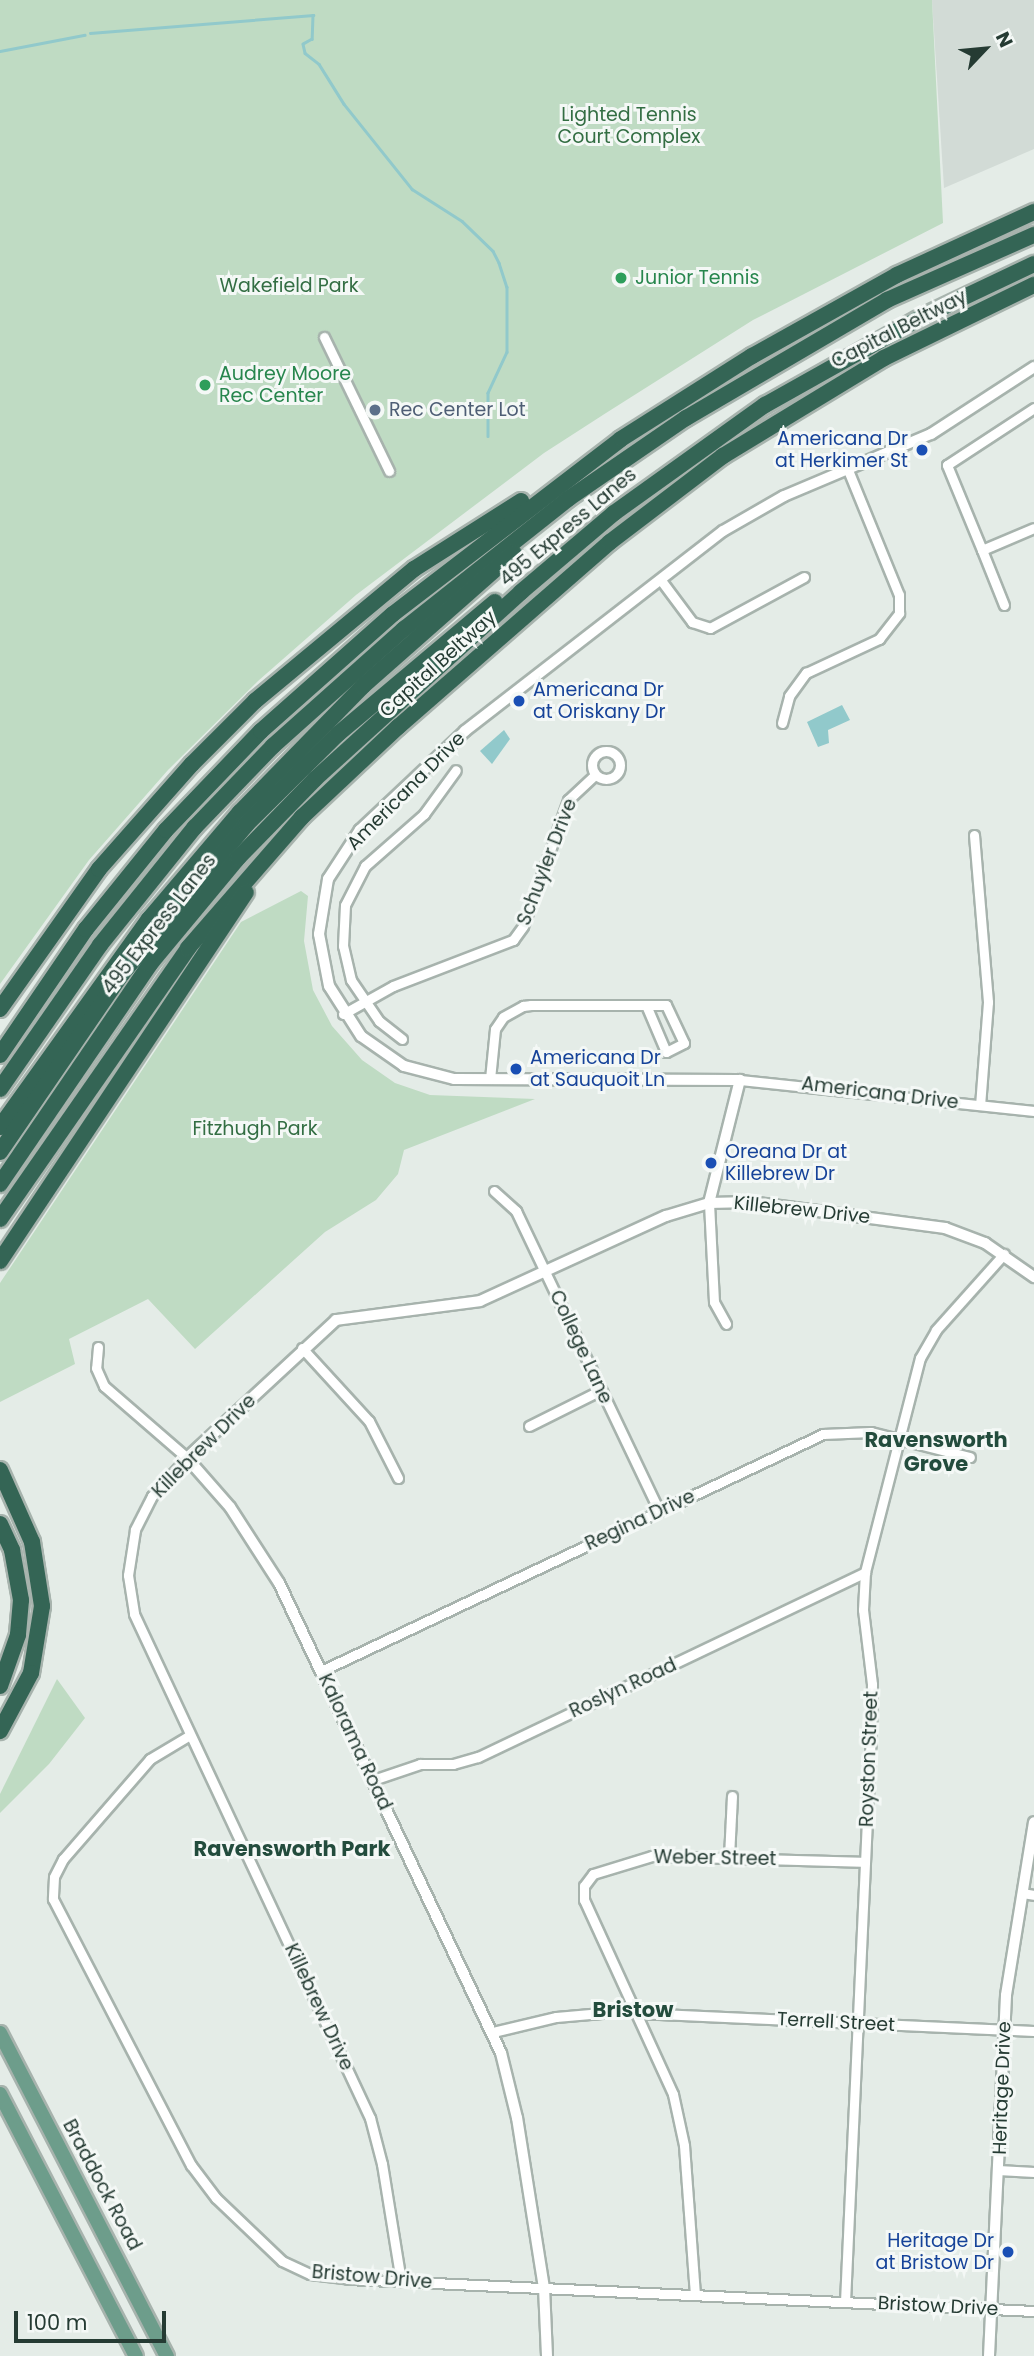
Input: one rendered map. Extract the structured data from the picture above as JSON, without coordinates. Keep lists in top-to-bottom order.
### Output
{
  "streets": {
    "highway": ["Capital Beltway", "495 Express Lanes"],
    "main road": ["Braddock Road"],
    "street": [
      "Americana Drive",
      "Schuyler Drive",
      "Killebrew Drive",
      "College Lane",
      "Regina Drive",
      "Roslyn Road",
      "Kalorama Road",
      "Royston Street",
      "Weber Street",
      "Terrell Street",
      "Heritage Drive",
      "Bristow Drive"
    ]
  },
  "crossings": [
    ["Americana Drive", "Schuyler Drive"],
    ["Killebrew Drive", "College Lane"],
    ["Killebrew Drive", "Kalorama Road"],
    ["Killebrew Drive", "Royston Street"],
    ["Killebrew Drive", "Bristow Drive"],
    ["College Lane", "Regina Drive"],
    ["Regina Drive", "Kalorama Road"],
    ["Regina Drive", "Royston Street"],
    ["Roslyn Road", "Kalorama Road"],
    ["Roslyn Road", "Royston Street"],
    ["Kalorama Road", "Terrell Street"],
    ["Kalorama Road", "Bristow Drive"],
    ["Royston Street", "Weber Street"],
    ["Royston Street", "Terrell Street"],
    ["Royston Street", "Bristow Drive"],
    ["Weber Street", "Terrell Street"],
    ["Weber Street", "Bristow Drive"],
    ["Terrell Street", "Heritage Drive"],
    ["Heritage Drive", "Bristow Drive"]
  ],
  "districts": ["Ravensworth Grove", "Ravensworth Park", "Bristow"],
  "parks": ["Lighted Tennis Court Complex", "Wakefield Park", "Fitzhugh Park"],
  "places": [
    "Junior Tennis",
    "Audrey Moore Rec Center",
    "Rec Center Lot",
    "Americana Dr at Herkimer St",
    "Americana Dr at Oriskany Dr",
    "Americana Dr at Sauquoit Ln",
    "Oreana Dr at Killebrew Dr",
    "Heritage Dr at Bristow Dr"
  ],
  "scale_bar": "100 m",
  "north": "top right"
}
